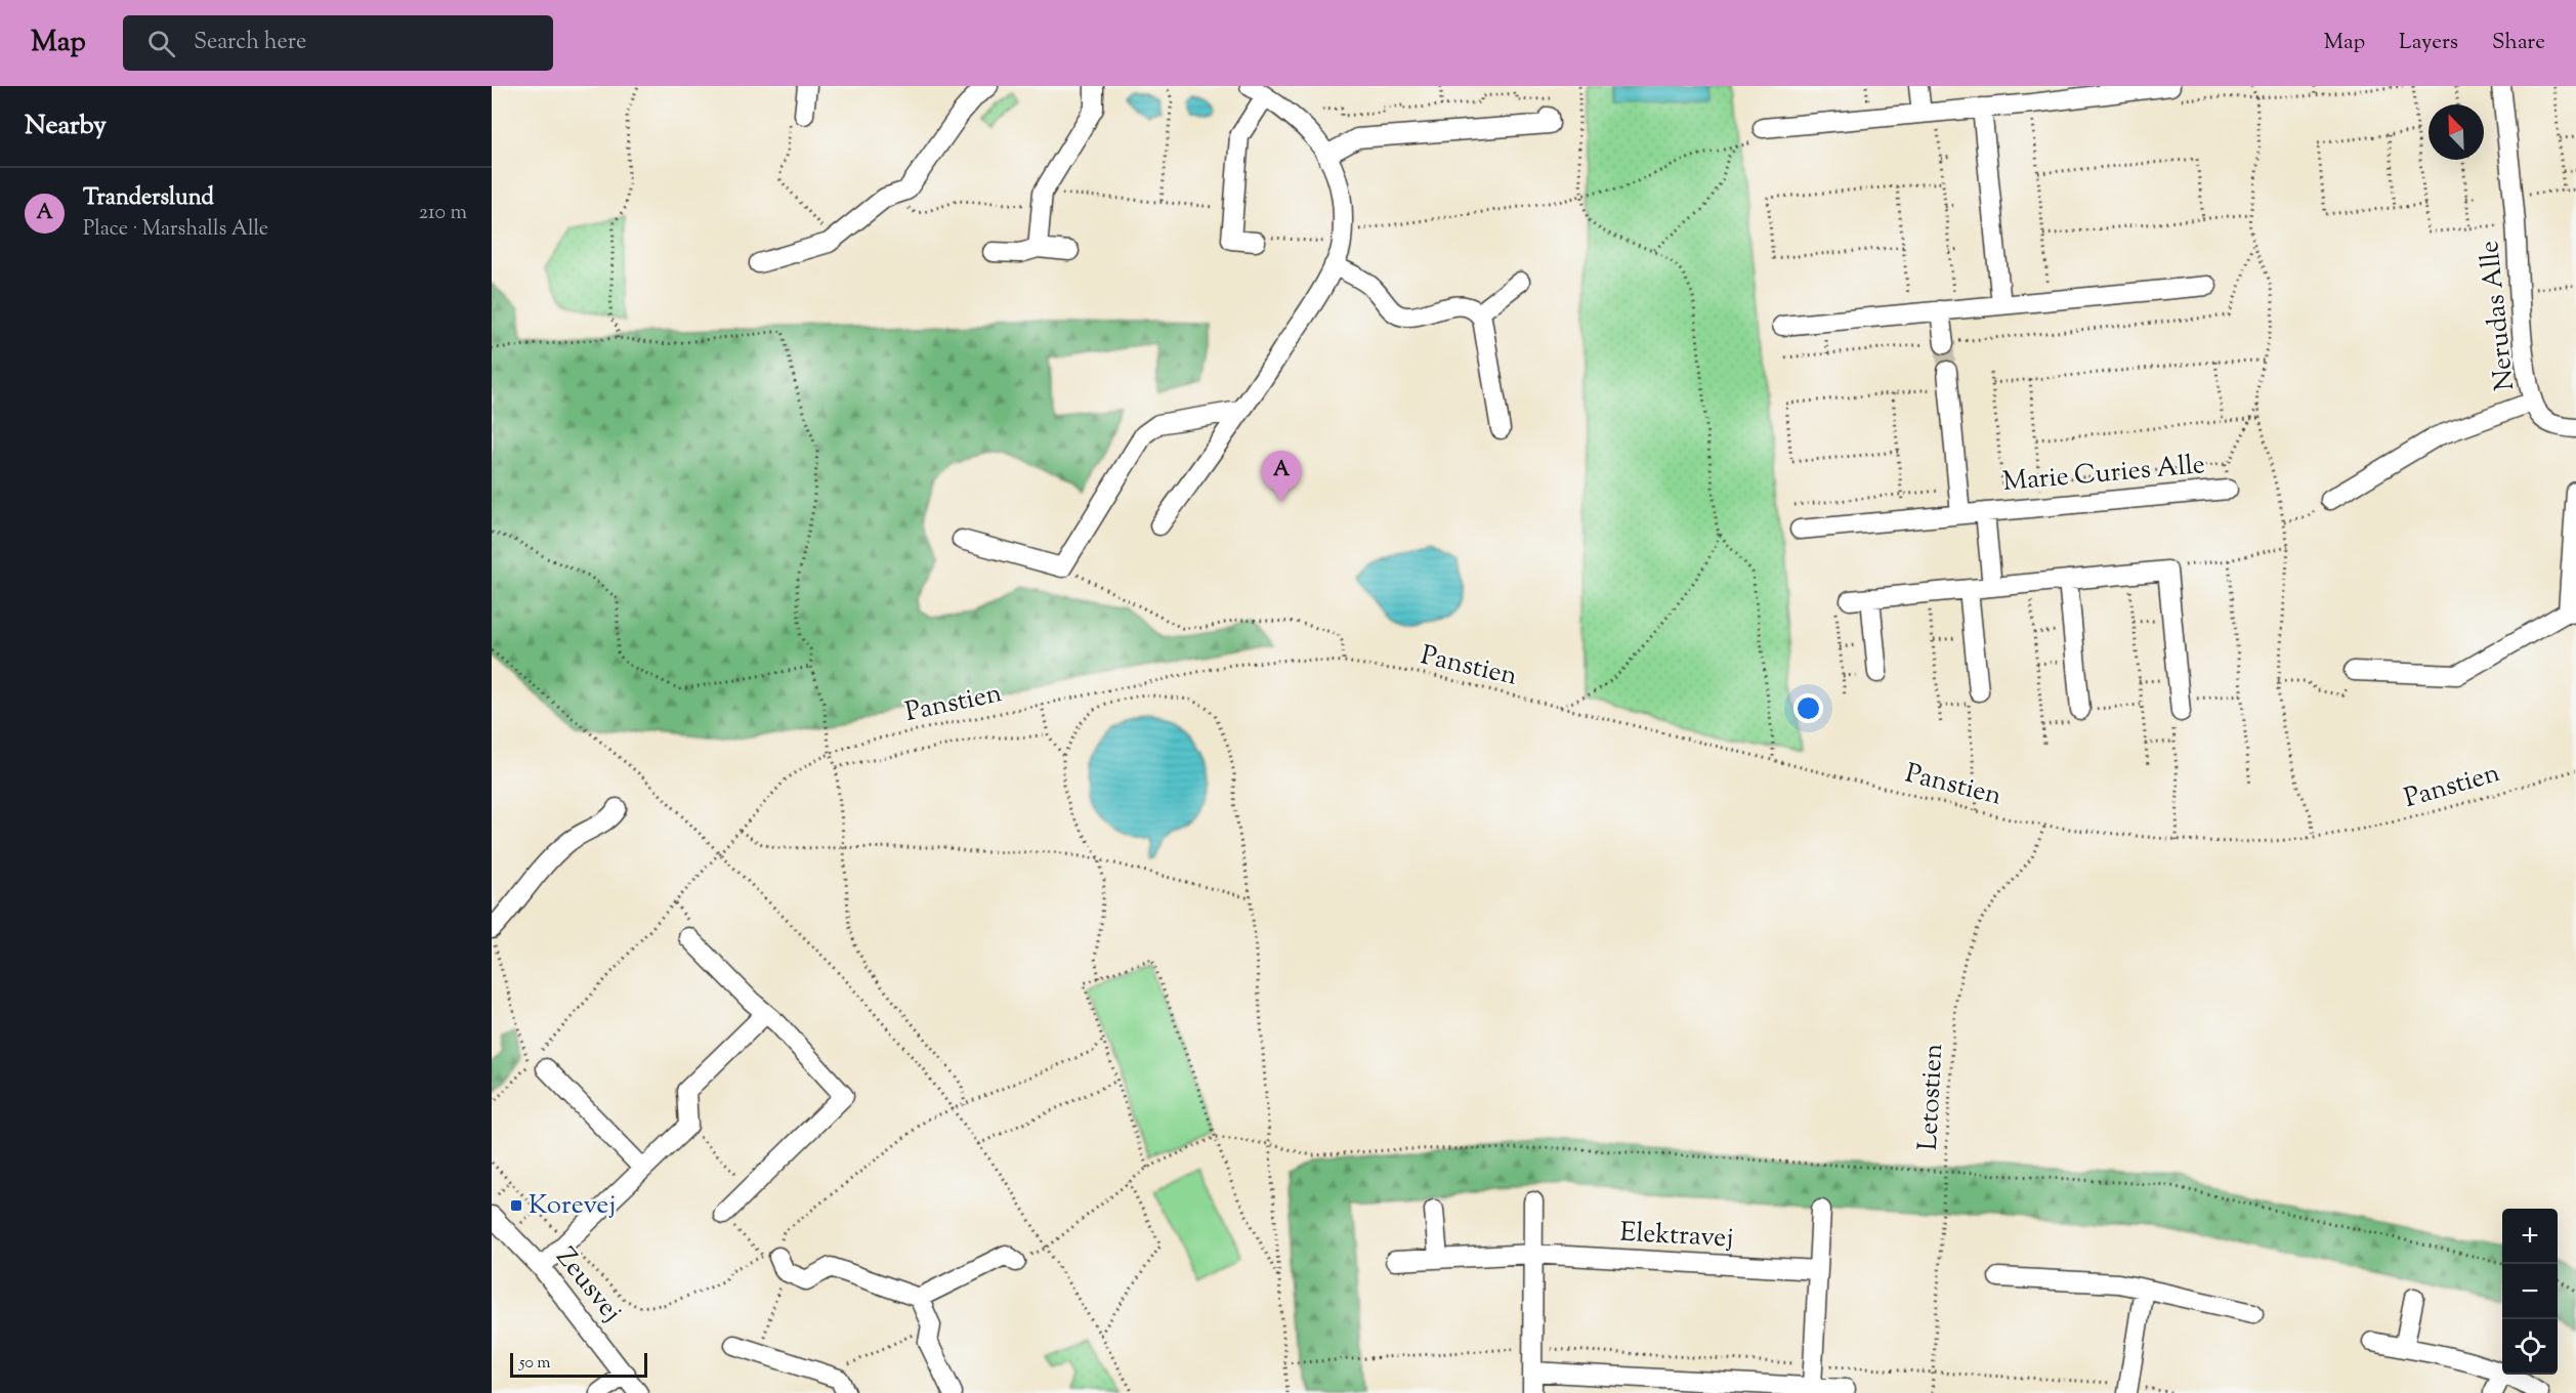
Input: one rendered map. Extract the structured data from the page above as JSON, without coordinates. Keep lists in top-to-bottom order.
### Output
{
  "streets": {
    "street": [
      "Nerudas Alle",
      "Marie Curies Alle",
      "Elektravej",
      "Zeusvej"
    ],
    "path": ["Panstien", "Letostien"]
  },
  "crossings": [
    ["Panstien", "Letostien"]
  ],
  "places": {
    "transit": ["Korevej"]
  },
  "scale_bar": "50 m",
  "north": "top left",
  "page": {
    "header": "Map",
    "search": "Search here",
    "nav": ["Map", "Layers", "Share"],
    "heading": "Nearby",
    "list": [
      {
        "mark": "A",
        "name": "Tranderslund",
        "note": "Place · Marshalls Alle",
        "value": "210 m"
      }
    ],
    "pins": "A",
    "map_buttons": ["+", "−"],
    "scale": "50 m"
  }
}
